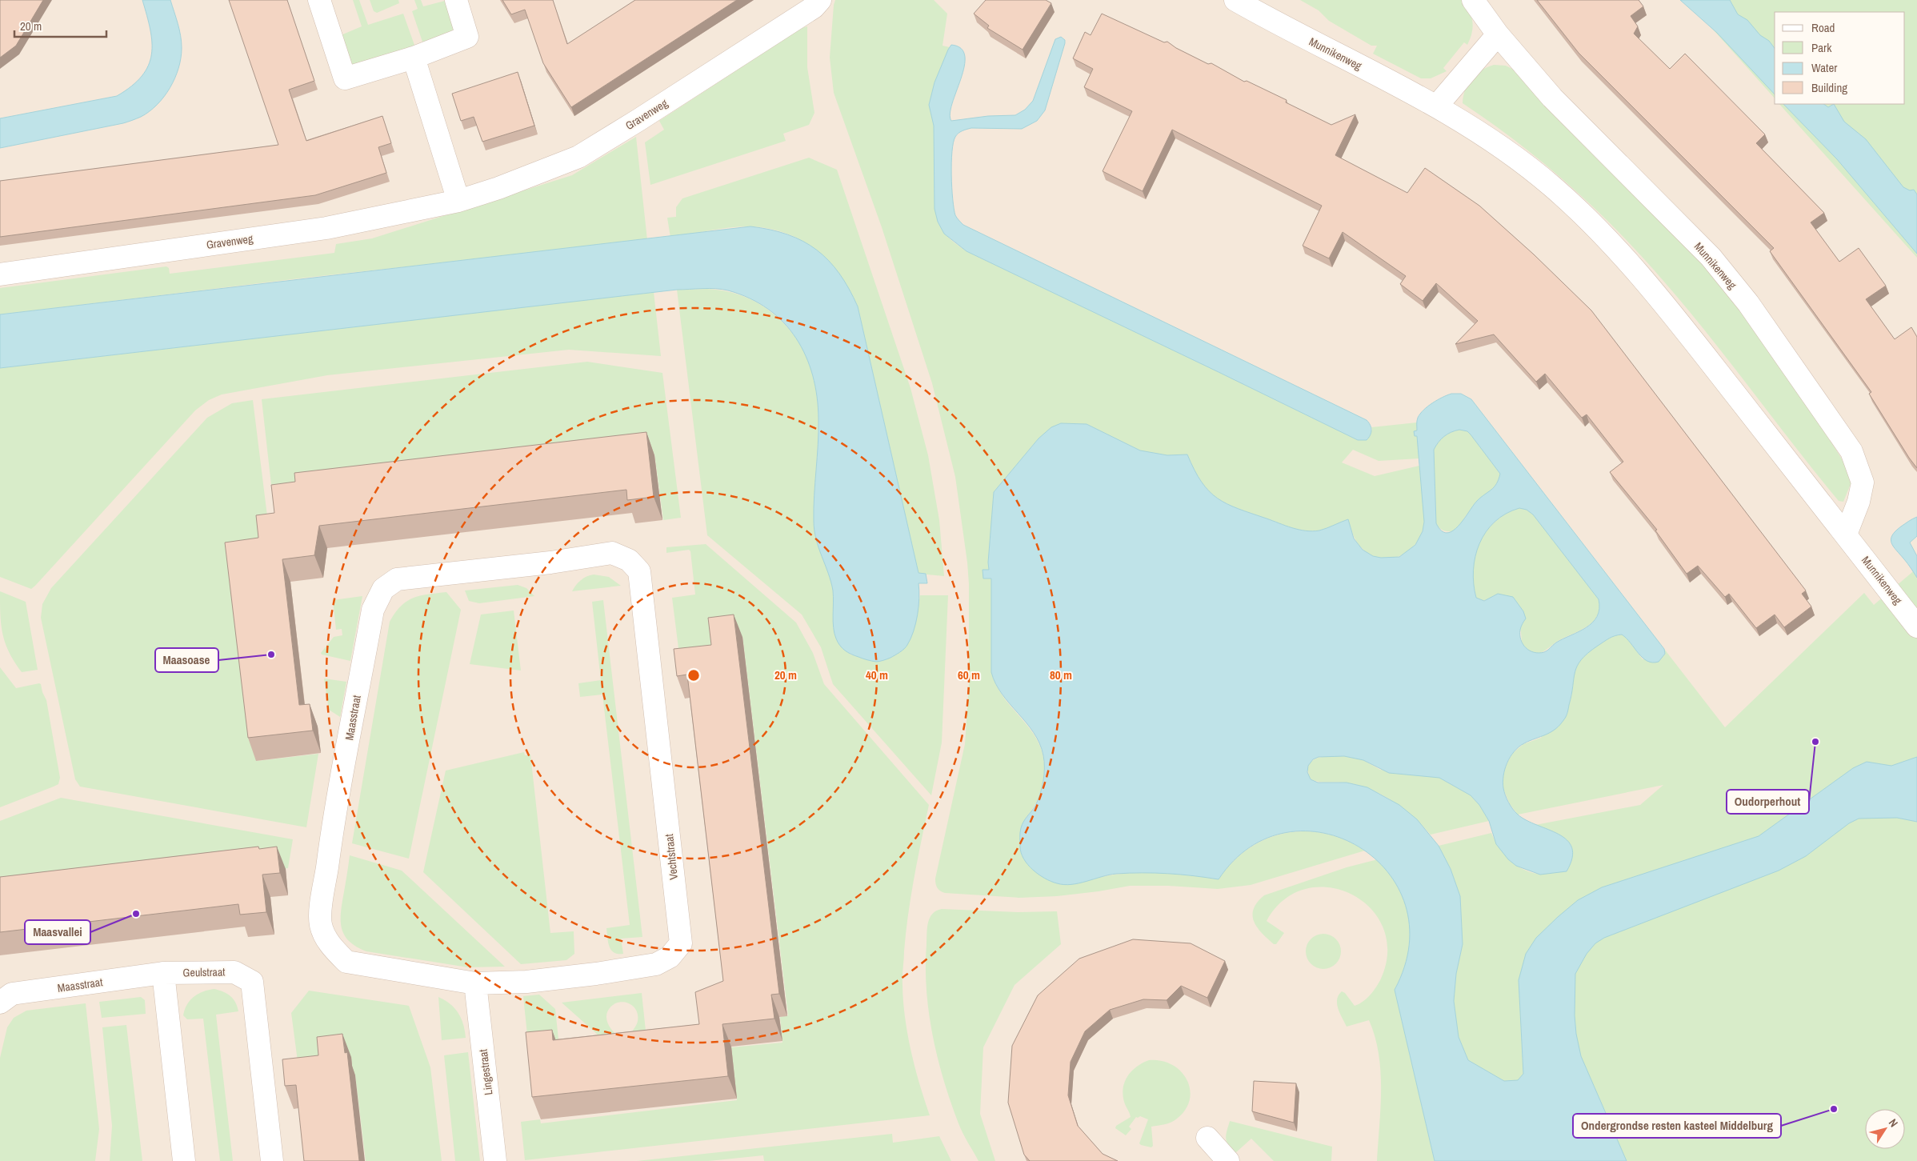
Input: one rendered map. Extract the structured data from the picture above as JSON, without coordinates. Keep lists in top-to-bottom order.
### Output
{
  "streets": {
    "street": [
      "Munnikenweg",
      "Gravenweg",
      "Maasstraat",
      "Vechtstraat",
      "Geulstraat",
      "Lingestraat"
    ]
  },
  "crossings": [
    ["Maasstraat", "Vechtstraat"],
    ["Maasstraat", "Geulstraat"],
    ["Maasstraat", "Lingestraat"],
    ["Vechtstraat", "Lingestraat"]
  ],
  "places": [
    "Maasoase",
    "Oudorperhout",
    "Maasvallei",
    "Ondergrondse resten kasteel Middelburg"
  ],
  "legend": [
    "Road",
    "Park",
    "Water",
    "Building"
  ],
  "scale_bar": "20 m",
  "north": "top right",
  "rings": [
    "20 m",
    "40 m",
    "60 m",
    "80 m"
  ]
}
